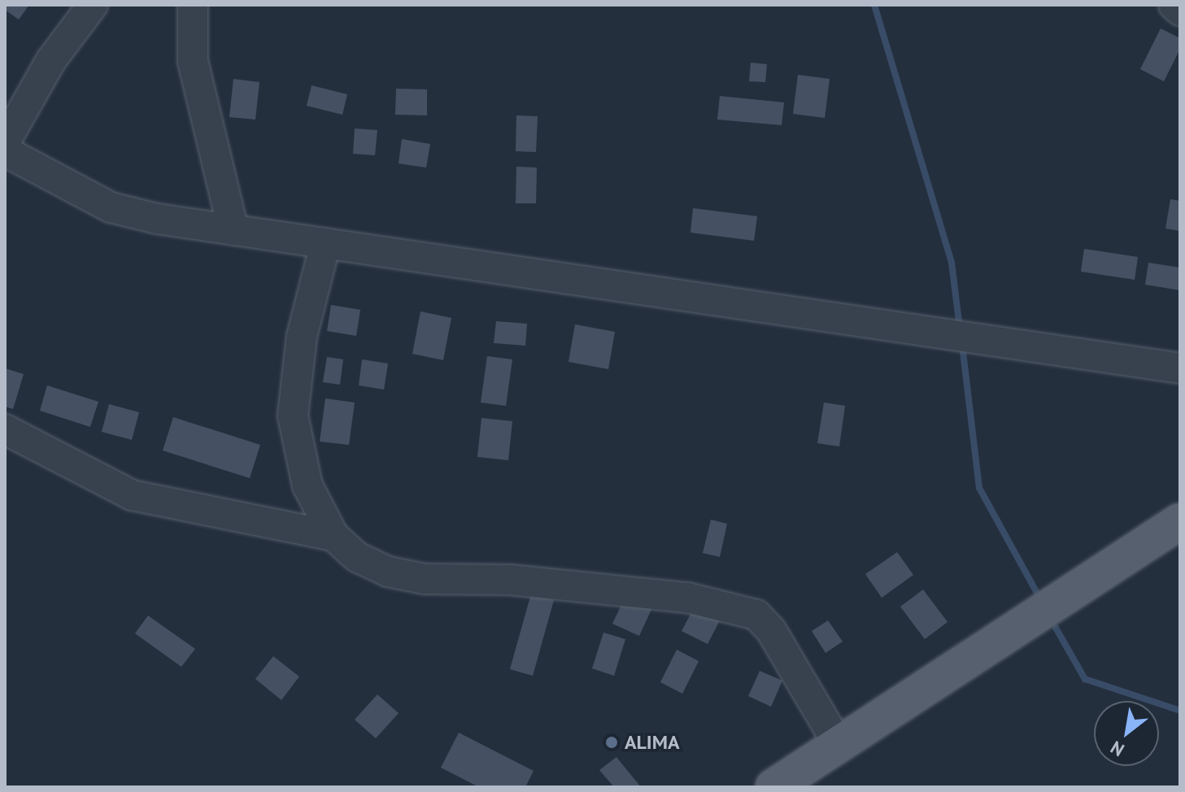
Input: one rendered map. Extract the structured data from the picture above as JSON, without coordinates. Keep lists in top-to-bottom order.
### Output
{
  "places": ["ALIMA"],
  "north": "bottom left"
}
